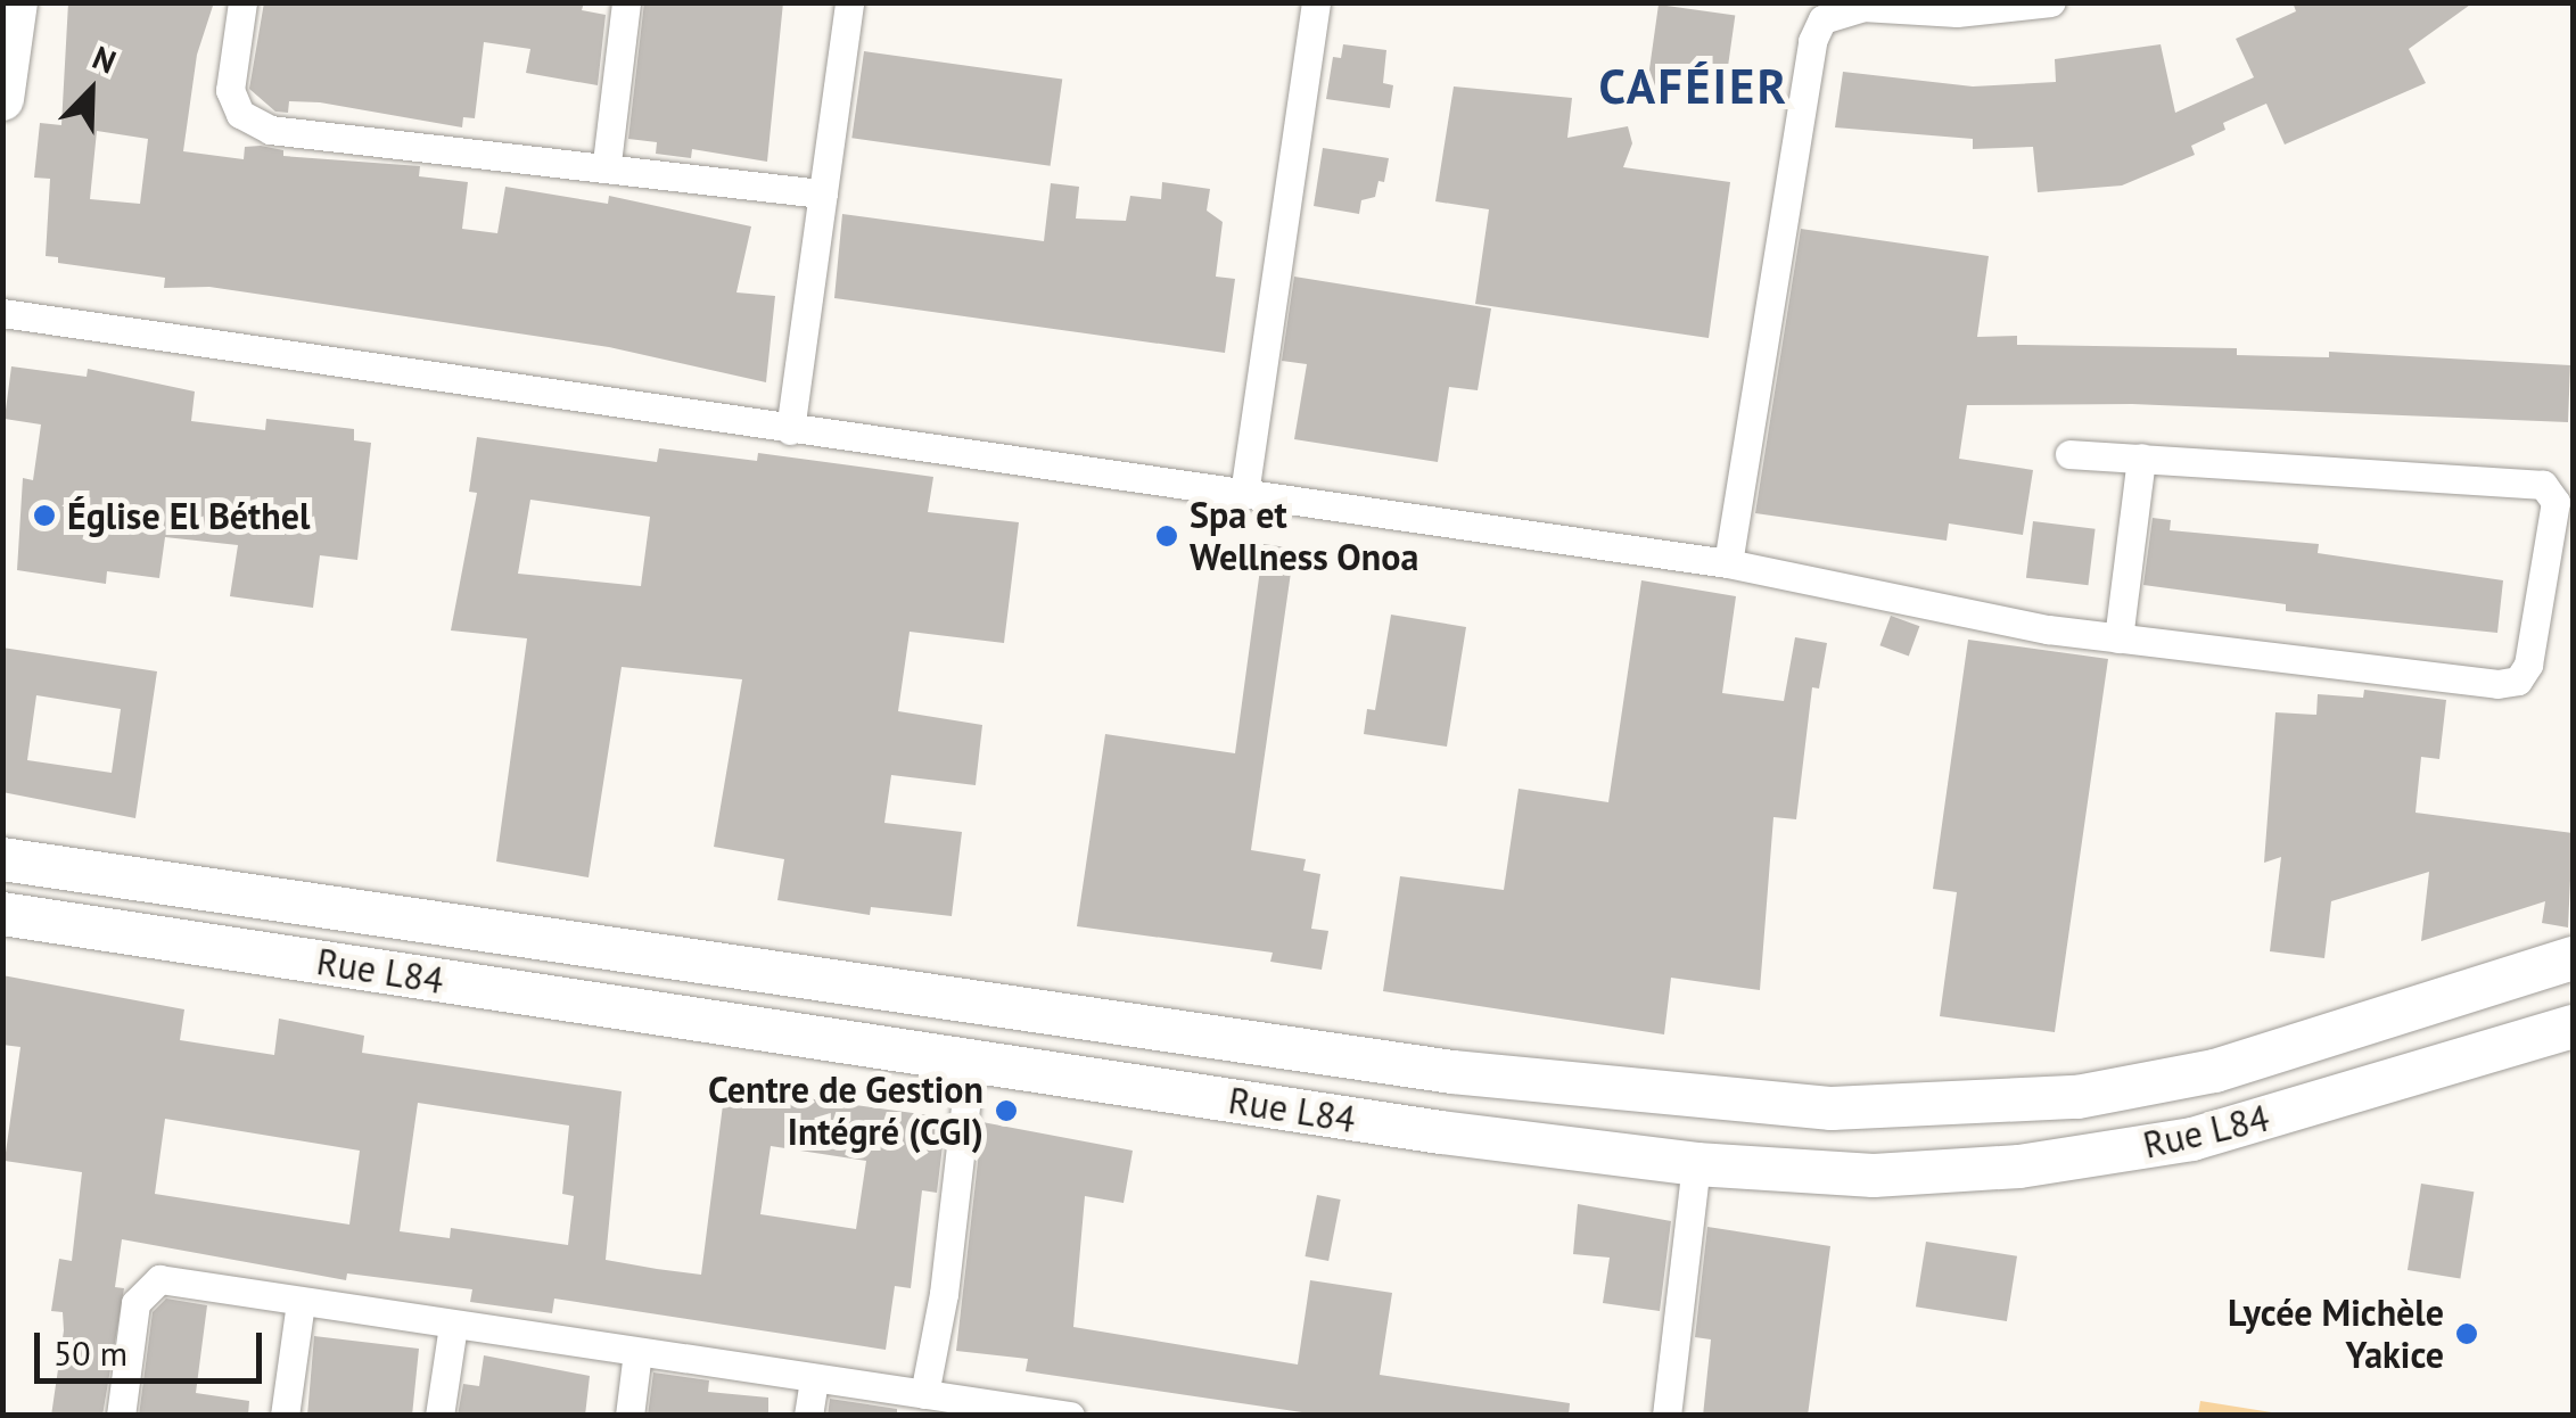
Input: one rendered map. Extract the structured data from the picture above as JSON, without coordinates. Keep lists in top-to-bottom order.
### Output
{
  "streets": {
    "main road": ["Rue L84"]
  },
  "districts": ["CAFÉIER"],
  "places": [
    "Église El Béthel",
    "Spa et Wellness Onoa",
    "Centre de Gestion Intégré (CGI)",
    "Lycée Michèle Yakice"
  ],
  "scale_bar": "50 m",
  "north": "top right"
}
